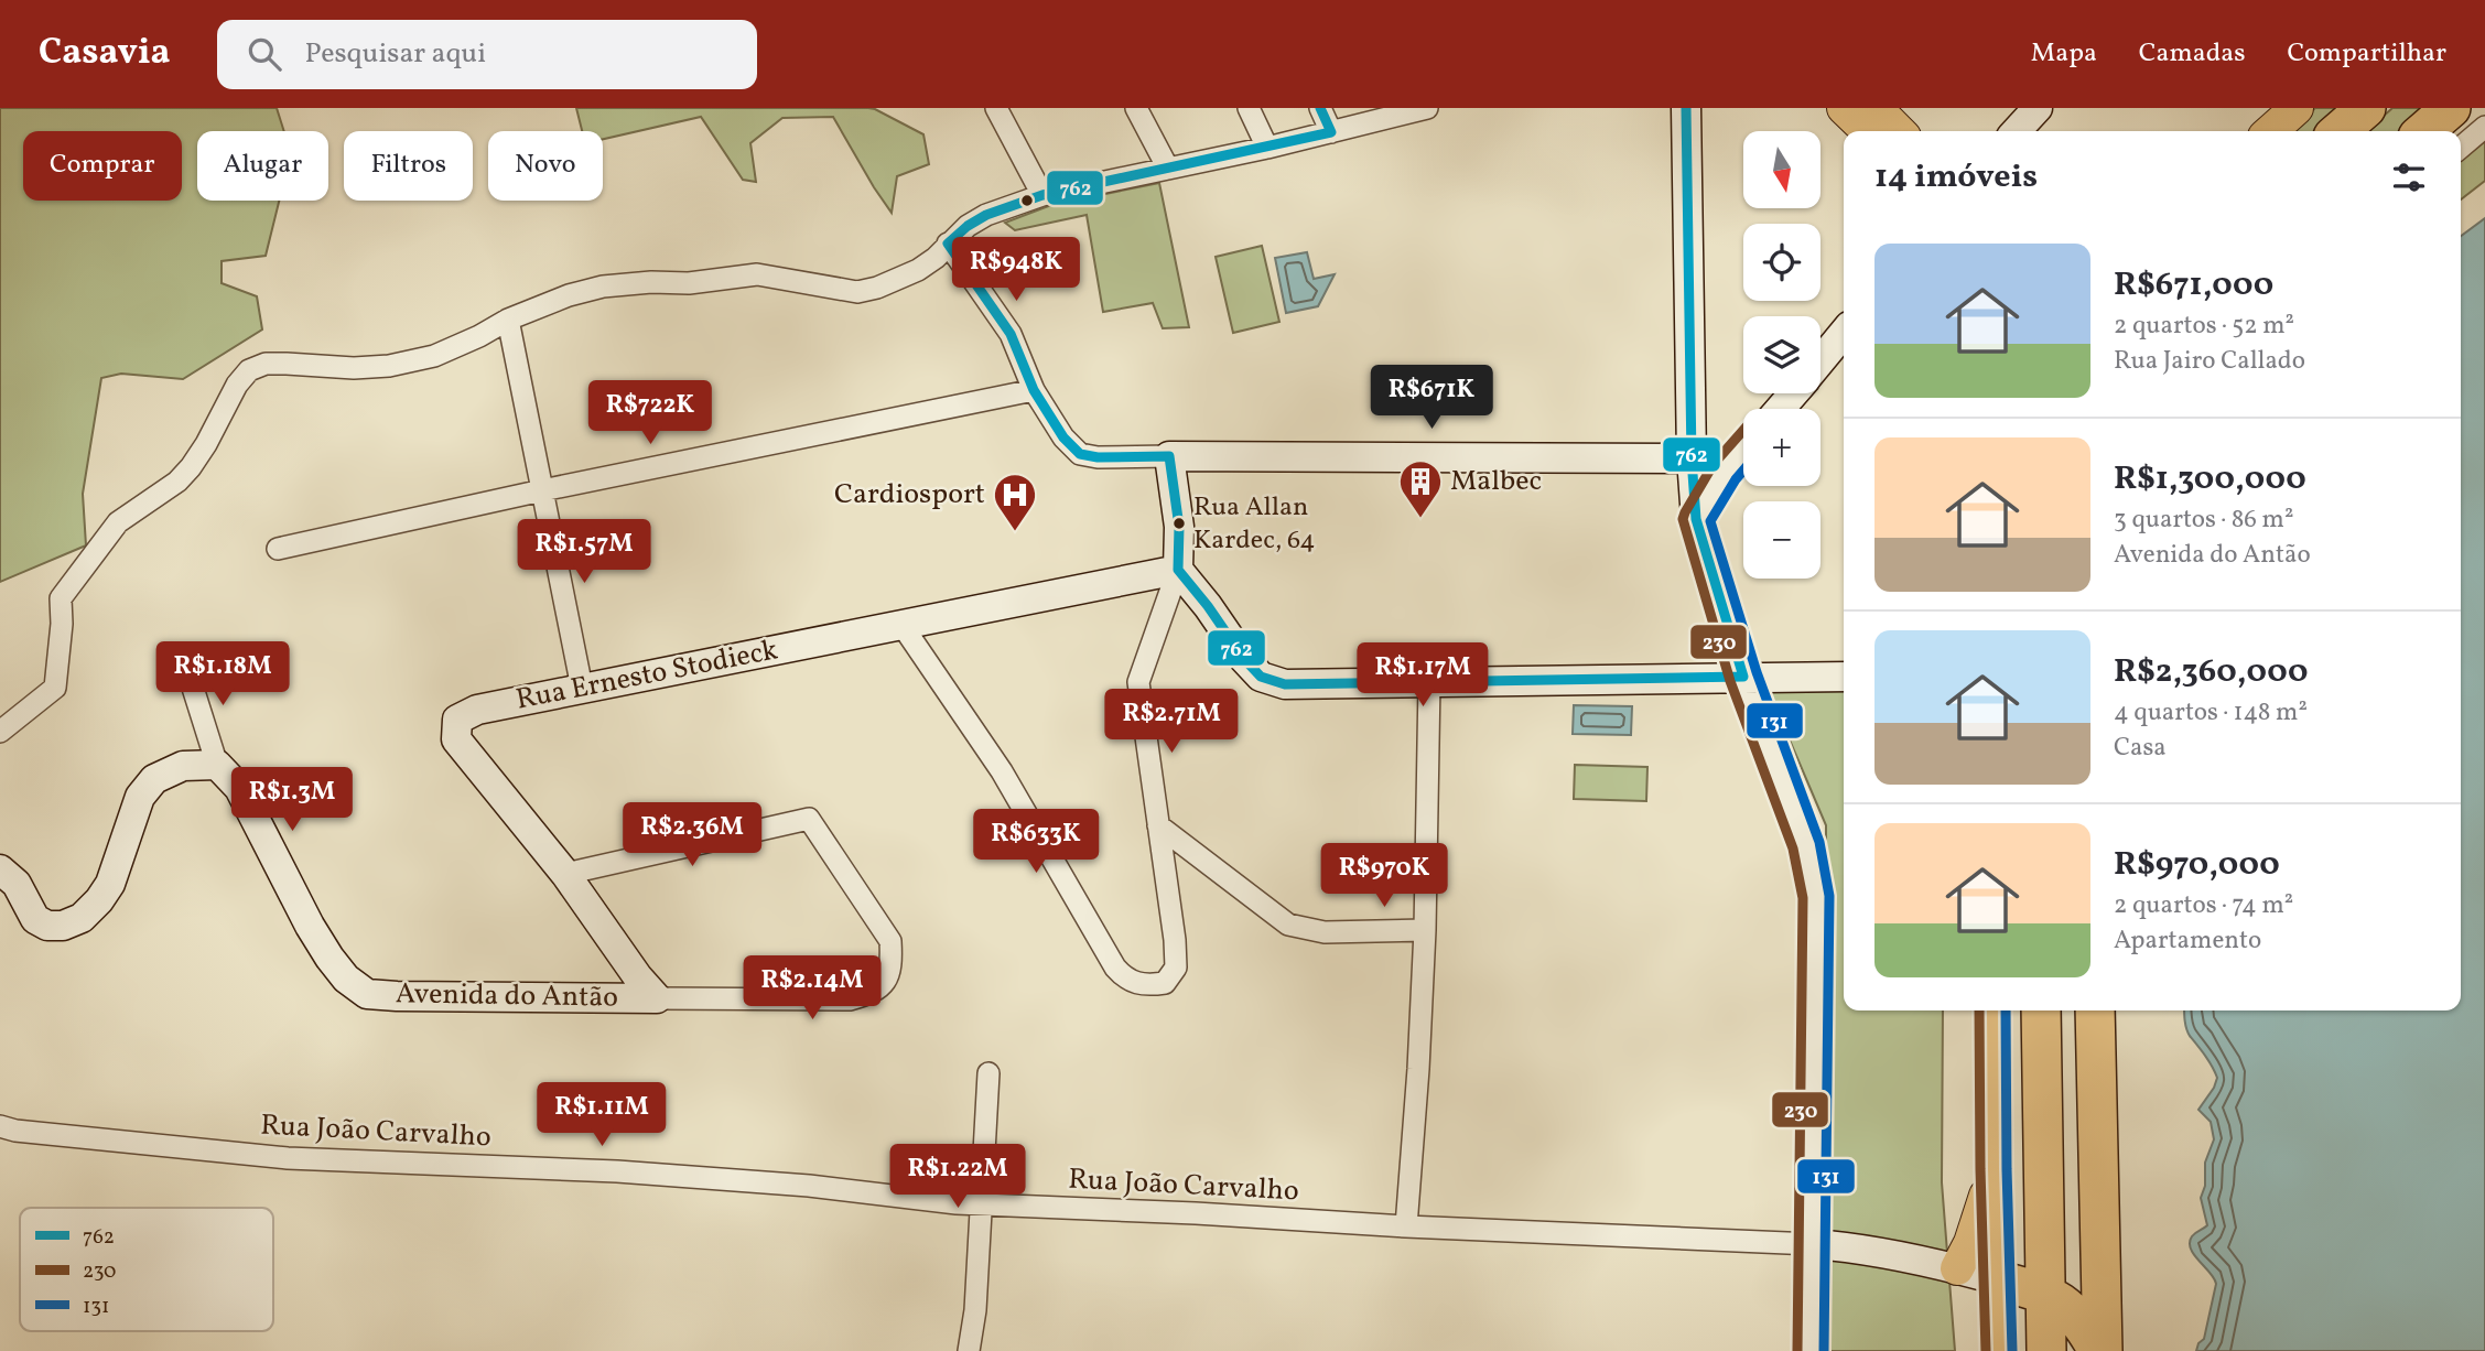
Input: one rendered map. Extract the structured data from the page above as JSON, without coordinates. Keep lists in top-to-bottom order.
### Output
{
  "streets": {
    "street": ["Rua Ernesto Stodieck", "Avenida do Antão", "Rua João Carvalho"]
  },
  "crossings": [
    ["Rua Ernesto Stodieck", "Avenida do Antão"]
  ],
  "places": {
    "building": ["Malbec"],
    "other": ["Rua Allan Kardec, 64"],
    "hospital": ["Cardiosport"]
  },
  "lines": ["transit line 762", "transit line 230", "transit line 131"],
  "legend": ["762", "230", "131"],
  "north": "bottom",
  "page": {
    "header": "Casavia",
    "search": "Pesquisar aqui",
    "nav": ["Mapa", "Camadas", "Compartilhar"],
    "map_buttons": ["+", "−"],
    "chip": [
      "Comprar",
      "Alugar",
      "Filtros",
      "Novo"
    ],
    "heading": "14 imóveis",
    "list": [
      {
        "name": "R$671,000",
        "note": "2 quartos · 52 m² · Rua Jairo Callado"
      },
      {
        "name": "R$1,300,000",
        "note": "3 quartos · 86 m² · Avenida do Antão"
      },
      {
        "name": "R$2,360,000",
        "note": "4 quartos · 148 m² · Casa"
      },
      {
        "name": "R$970,000",
        "note": "2 quartos · 74 m² · Apartamento"
      }
    ],
    "price": [
      "R$948K",
      "R$671K",
      "R$722K",
      "R$1.57M",
      "R$1.18M",
      "R$1.17M",
      "R$2.71M",
      "R$1.3M",
      "R$2.36M",
      "R$633K",
      "R$970K",
      "R$2.14M",
      "R$1.11M",
      "R$1.22M"
    ]
  }
}
